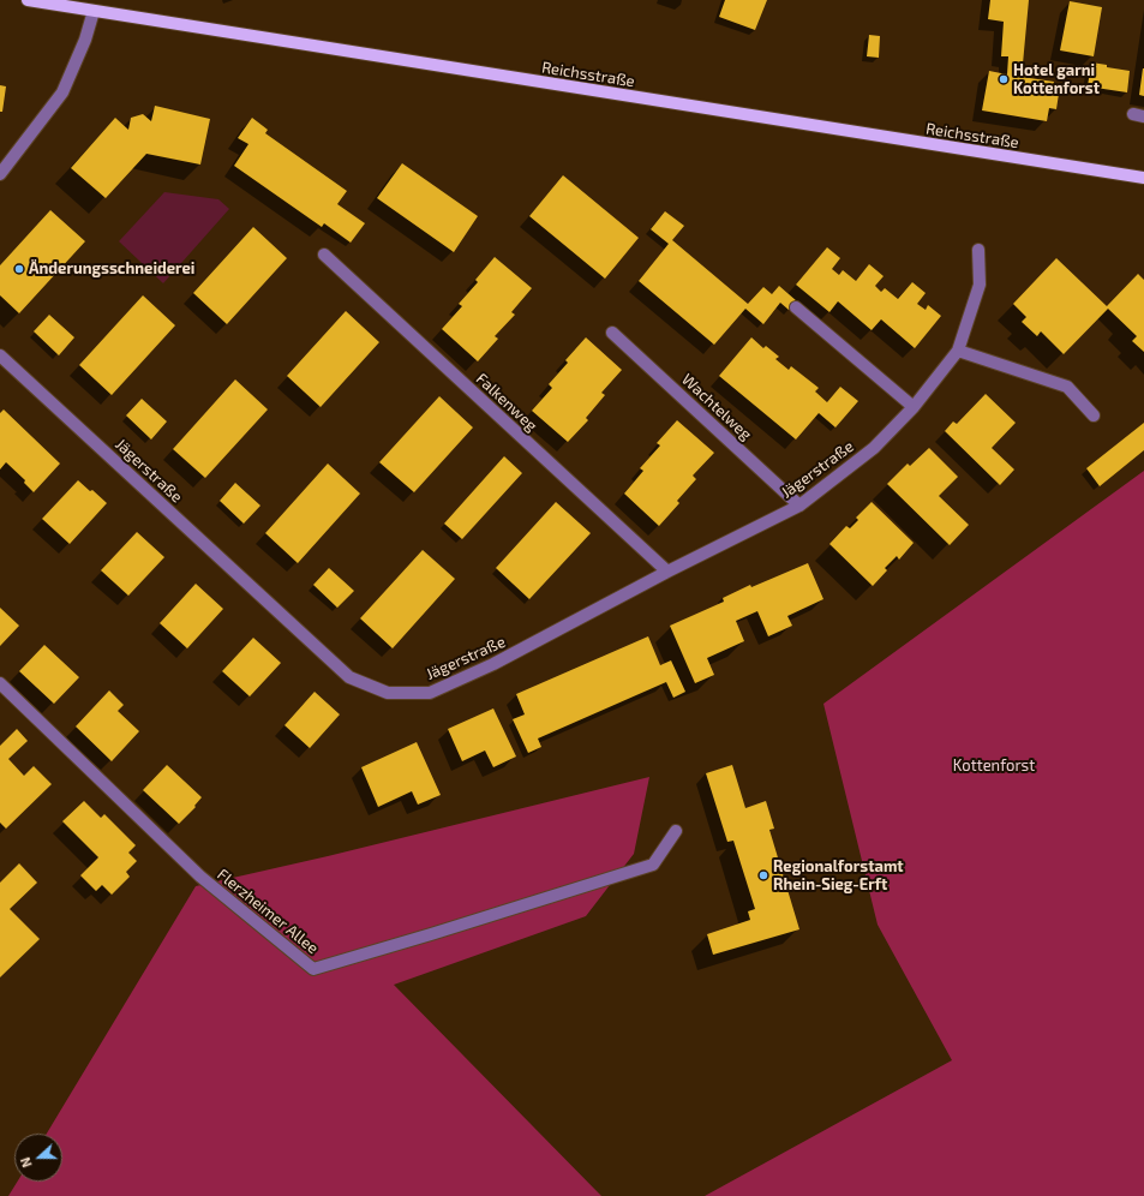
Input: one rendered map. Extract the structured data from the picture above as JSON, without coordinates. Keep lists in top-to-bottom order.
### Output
{
  "streets": {
    "main road": ["Reichsstraße"],
    "street": [
      "Falkenweg",
      "Wachtelweg",
      "Jägerstraße",
      "Flerzheimer Allee"
    ]
  },
  "crossings": [
    ["Falkenweg", "Jägerstraße"],
    ["Wachtelweg", "Jägerstraße"]
  ],
  "parks": ["Kottenforst"],
  "places": ["Hotel garni Kottenforst", "Änderungsschneiderei", "Regionalforstamt Rhein-Sieg-Erft"],
  "north": "left"
}
